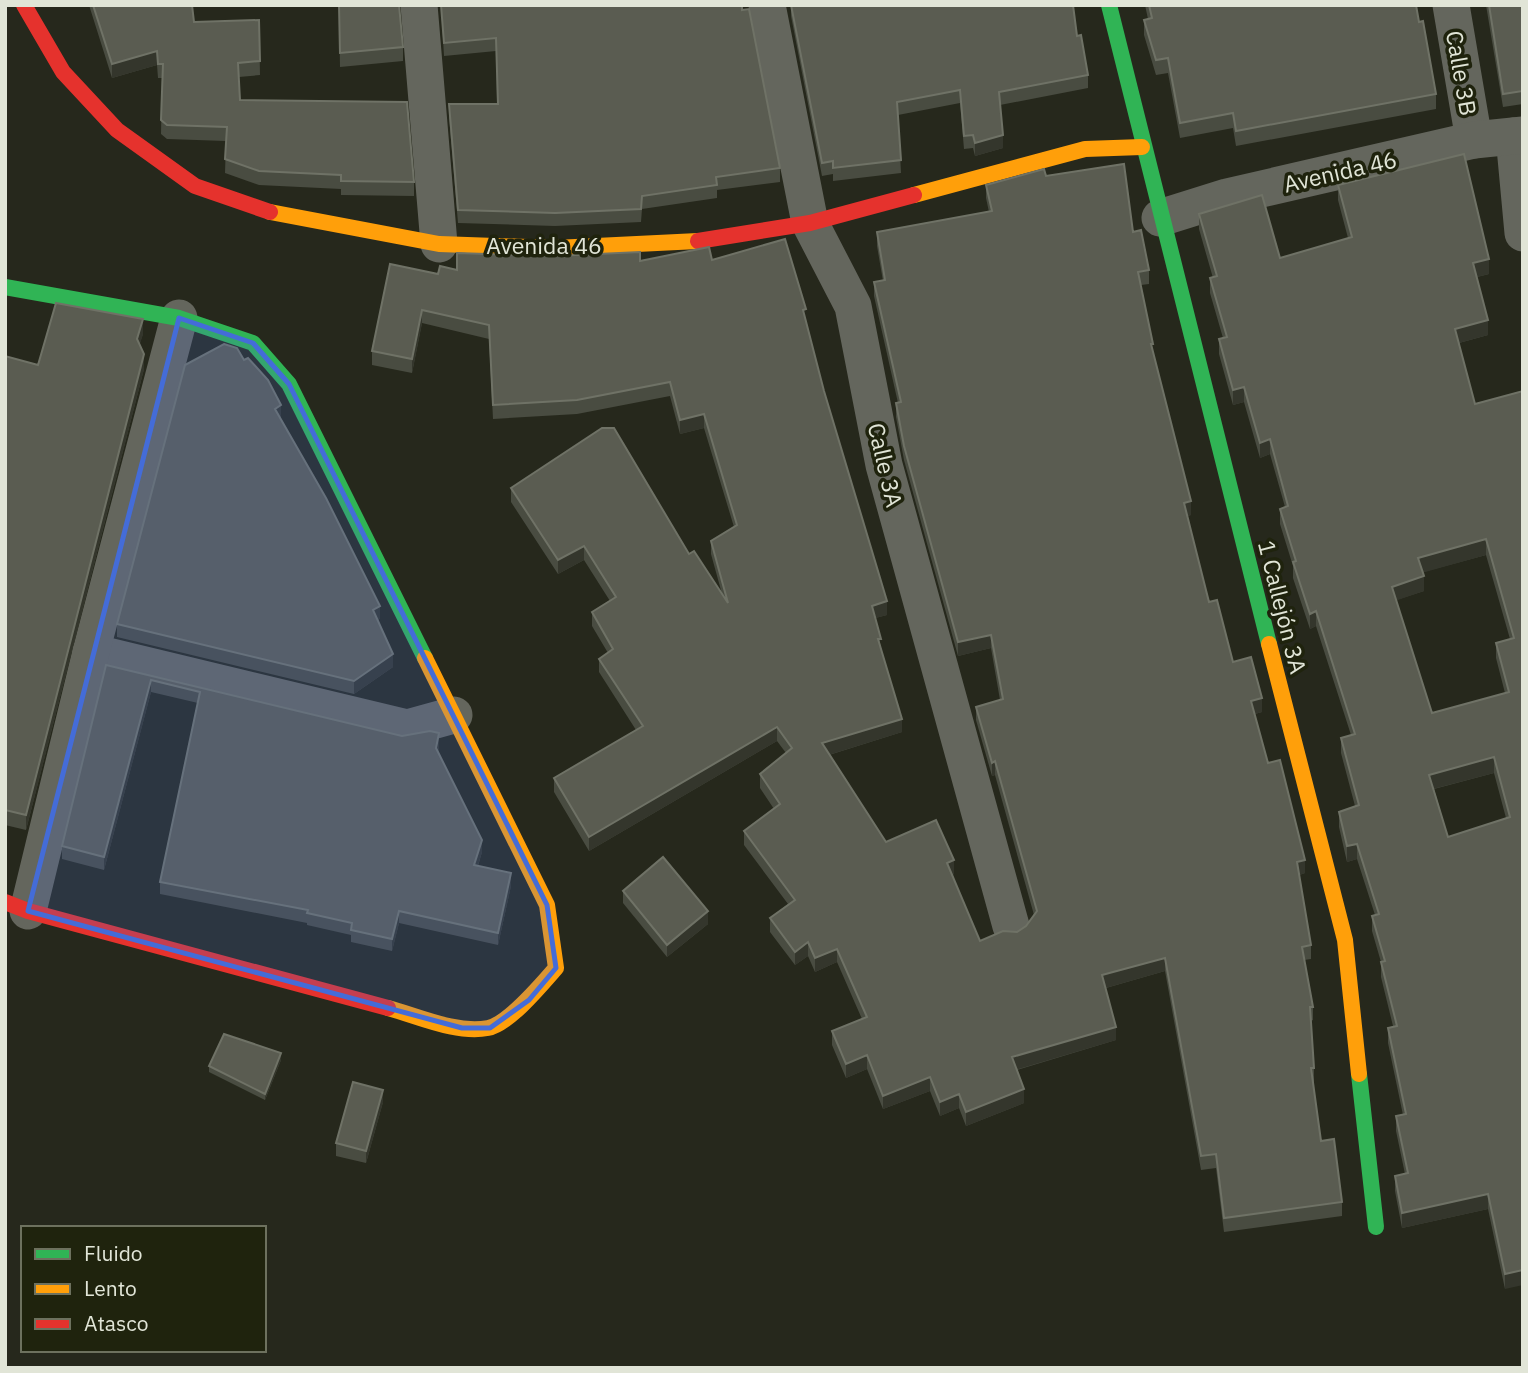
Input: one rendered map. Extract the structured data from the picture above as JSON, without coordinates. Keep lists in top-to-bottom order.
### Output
{
  "streets": {
    "street": [
      "Calle 3B",
      "Avenida 46",
      "Calle 3A",
      "1 Callejón 3A"
    ]
  },
  "crossings": [
    ["Calle 3B", "Avenida 46"],
    ["Avenida 46", "Calle 3A"],
    ["Avenida 46", "1 Callejón 3A"]
  ],
  "legend": ["Fluido", "Lento", "Atasco"]
}
